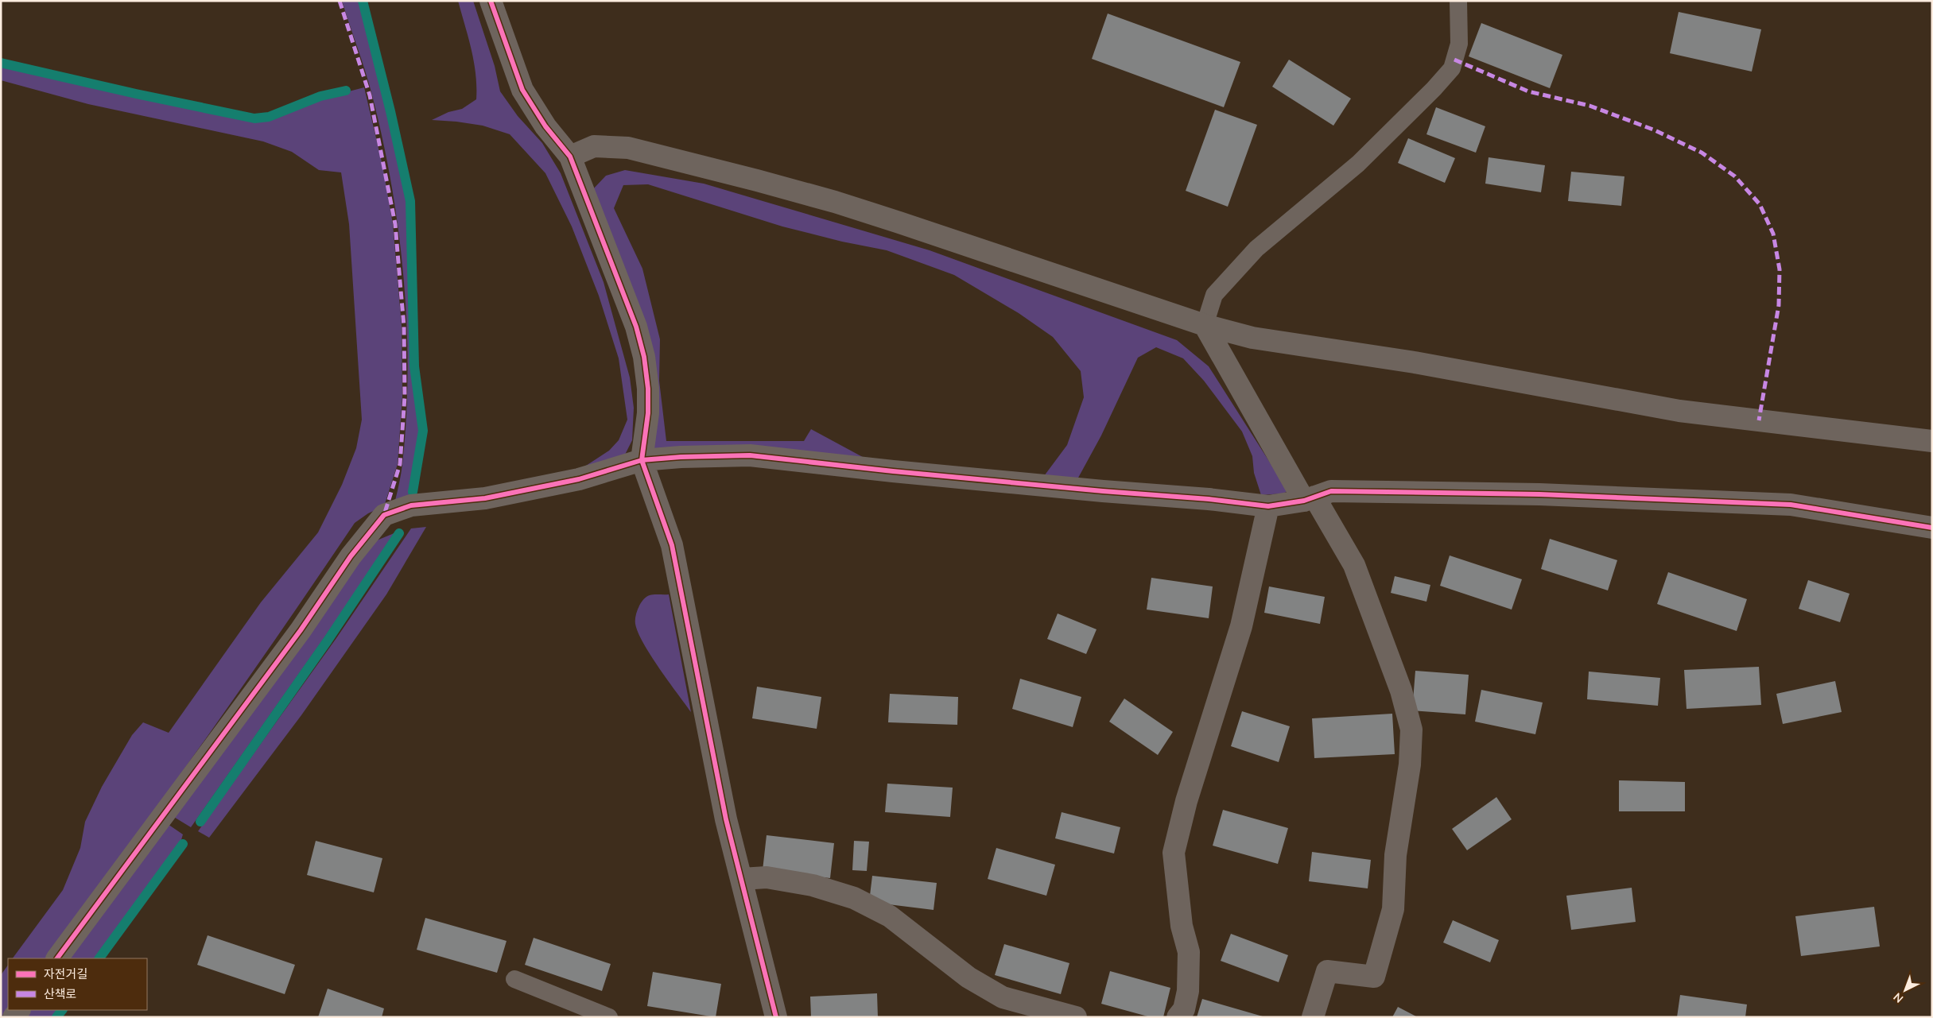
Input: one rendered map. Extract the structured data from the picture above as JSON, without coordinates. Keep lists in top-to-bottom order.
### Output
{
  "legend": ["자전거길", "산책로"],
  "north": "bottom left"
}
